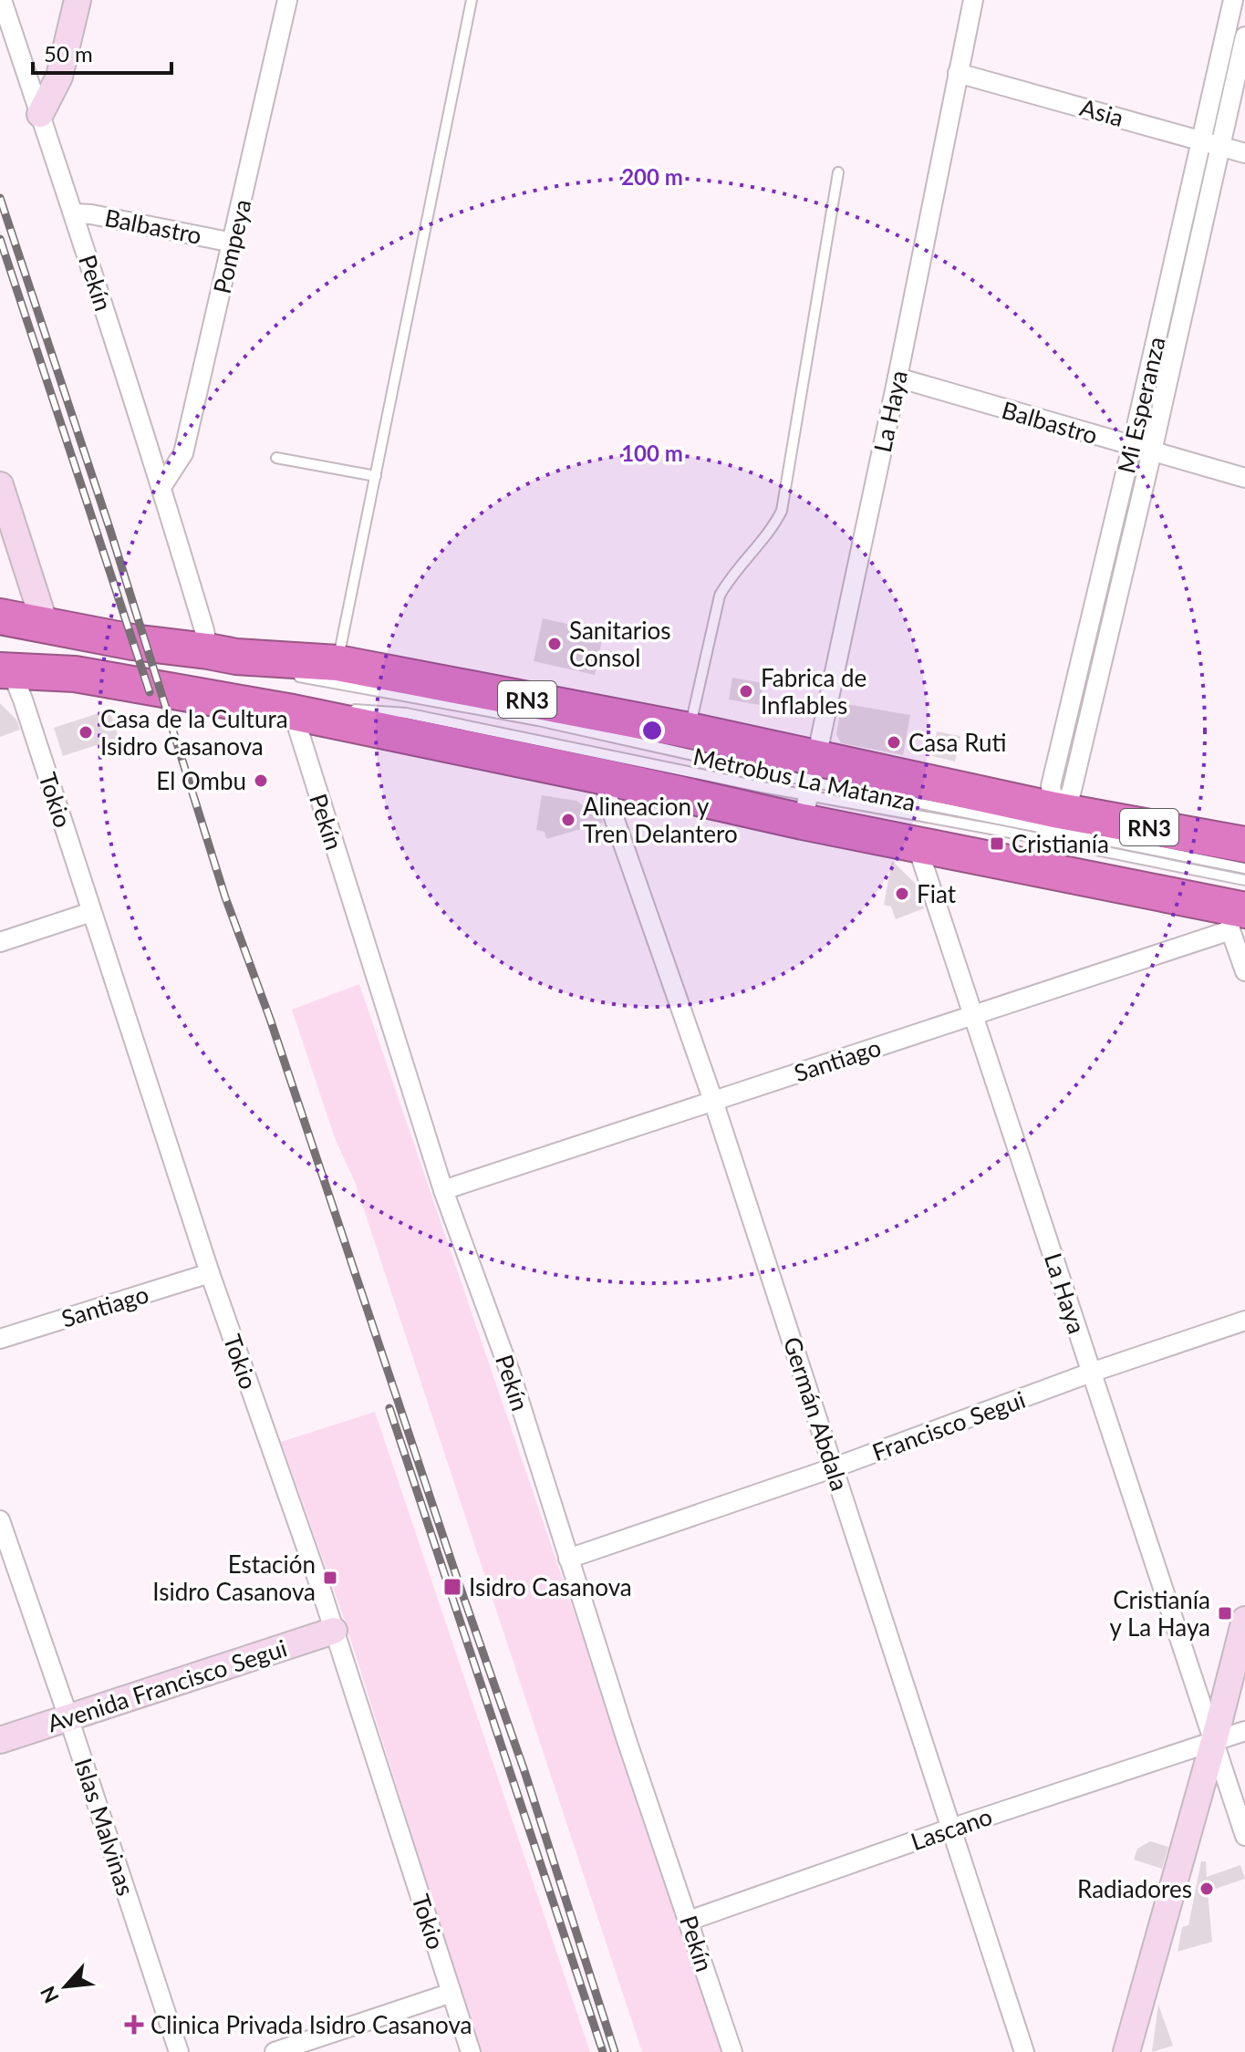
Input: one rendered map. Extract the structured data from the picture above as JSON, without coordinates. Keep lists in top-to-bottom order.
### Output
{
  "streets": {
    "highway": ["RN3"],
    "street": [
      "Asia",
      "Balbastro",
      "Pompeya",
      "Pekín",
      "Mi Esperanza",
      "La Haya",
      "Tokio",
      "Santiago",
      "Germán Abdala",
      "Francisco Segui",
      "Avenida Francisco Segui",
      "Islas Malvinas",
      "Lascano"
    ],
    "lane": ["Metrobus La Matanza"]
  },
  "crossings": [
    ["Asia", "Mi Esperanza"],
    ["Asia", "La Haya"],
    ["Balbastro", "Pompeya"],
    ["Balbastro", "Pekín"],
    ["Balbastro", "Mi Esperanza"],
    ["Balbastro", "La Haya"],
    ["Pompeya", "Pekín"],
    ["Pekín", "RN3"],
    ["Pekín", "Santiago"],
    ["Pekín", "Francisco Segui"],
    ["Pekín", "Lascano"],
    ["Mi Esperanza", "RN3"],
    ["La Haya", "RN3"],
    ["La Haya", "Metrobus La Matanza"],
    ["La Haya", "Santiago"],
    ["La Haya", "Francisco Segui"],
    ["La Haya", "Lascano"],
    ["RN3", "Metrobus La Matanza"],
    ["RN3", "Tokio"],
    ["RN3", "Santiago"],
    ["RN3", "Germán Abdala"],
    ["Tokio", "Santiago"],
    ["Tokio", "Avenida Francisco Segui"],
    ["Santiago", "Germán Abdala"],
    ["Germán Abdala", "Francisco Segui"],
    ["Germán Abdala", "Lascano"],
    ["Avenida Francisco Segui", "Islas Malvinas"]
  ],
  "places": {
    "other": [
      "Sanitarios Consol",
      "Fabrica de Inflables",
      "Casa de la Cultura Isidro Casanova",
      "Casa Ruti",
      "El Ombu",
      "Alineacion y Tren Delantero",
      "Fiat",
      "Radiadores"
    ],
    "transit": [
      "Cristianía",
      "Estación Isidro Casanova",
      "Isidro Casanova",
      "Cristianía y La Haya"
    ],
    "health": ["Clinica Privada Isidro Casanova"]
  },
  "scale_bar": "50 m",
  "north": "bottom left",
  "rings": ["200 m", "100 m"]
}
